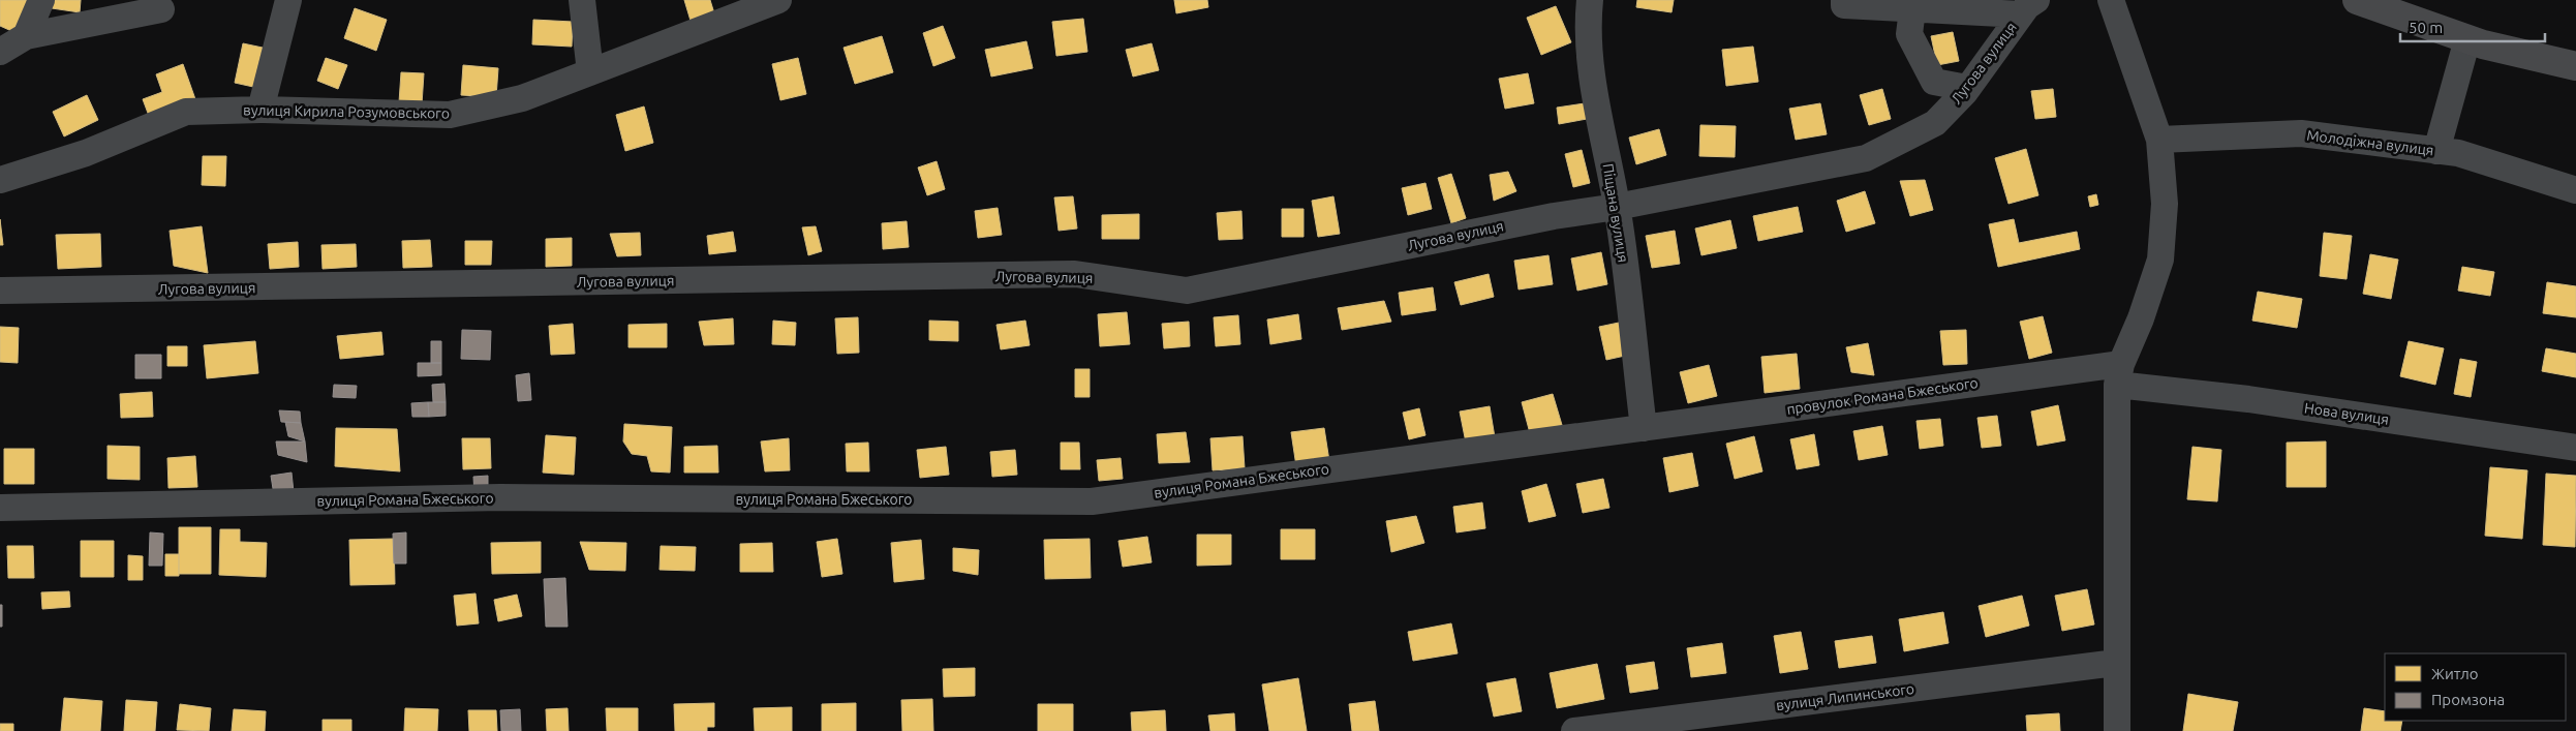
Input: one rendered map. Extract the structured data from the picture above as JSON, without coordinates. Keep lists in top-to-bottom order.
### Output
{
  "streets": {
    "street": [
      "Лугова вулиця",
      "вулиця Кирила Розумовського",
      "Молодіжна вулиця",
      "Піщана вулиця",
      "провулок Романа Бжеського",
      "Нова вулиця",
      "вулиця Романа Бжеського",
      "вулиця Липинського"
    ]
  },
  "crossings": [
    ["Лугова вулиця", "Піщана вулиця"],
    ["Піщана вулиця", "провулок Романа Бжеського"],
    ["Піщана вулиця", "вулиця Романа Бжеського"],
    ["провулок Романа Бжеського", "Нова вулиця"],
    ["провулок Романа Бжеського", "вулиця Романа Бжеського"]
  ],
  "legend": ["Житло", "Промзона"],
  "scale_bar": "50 m"
}
